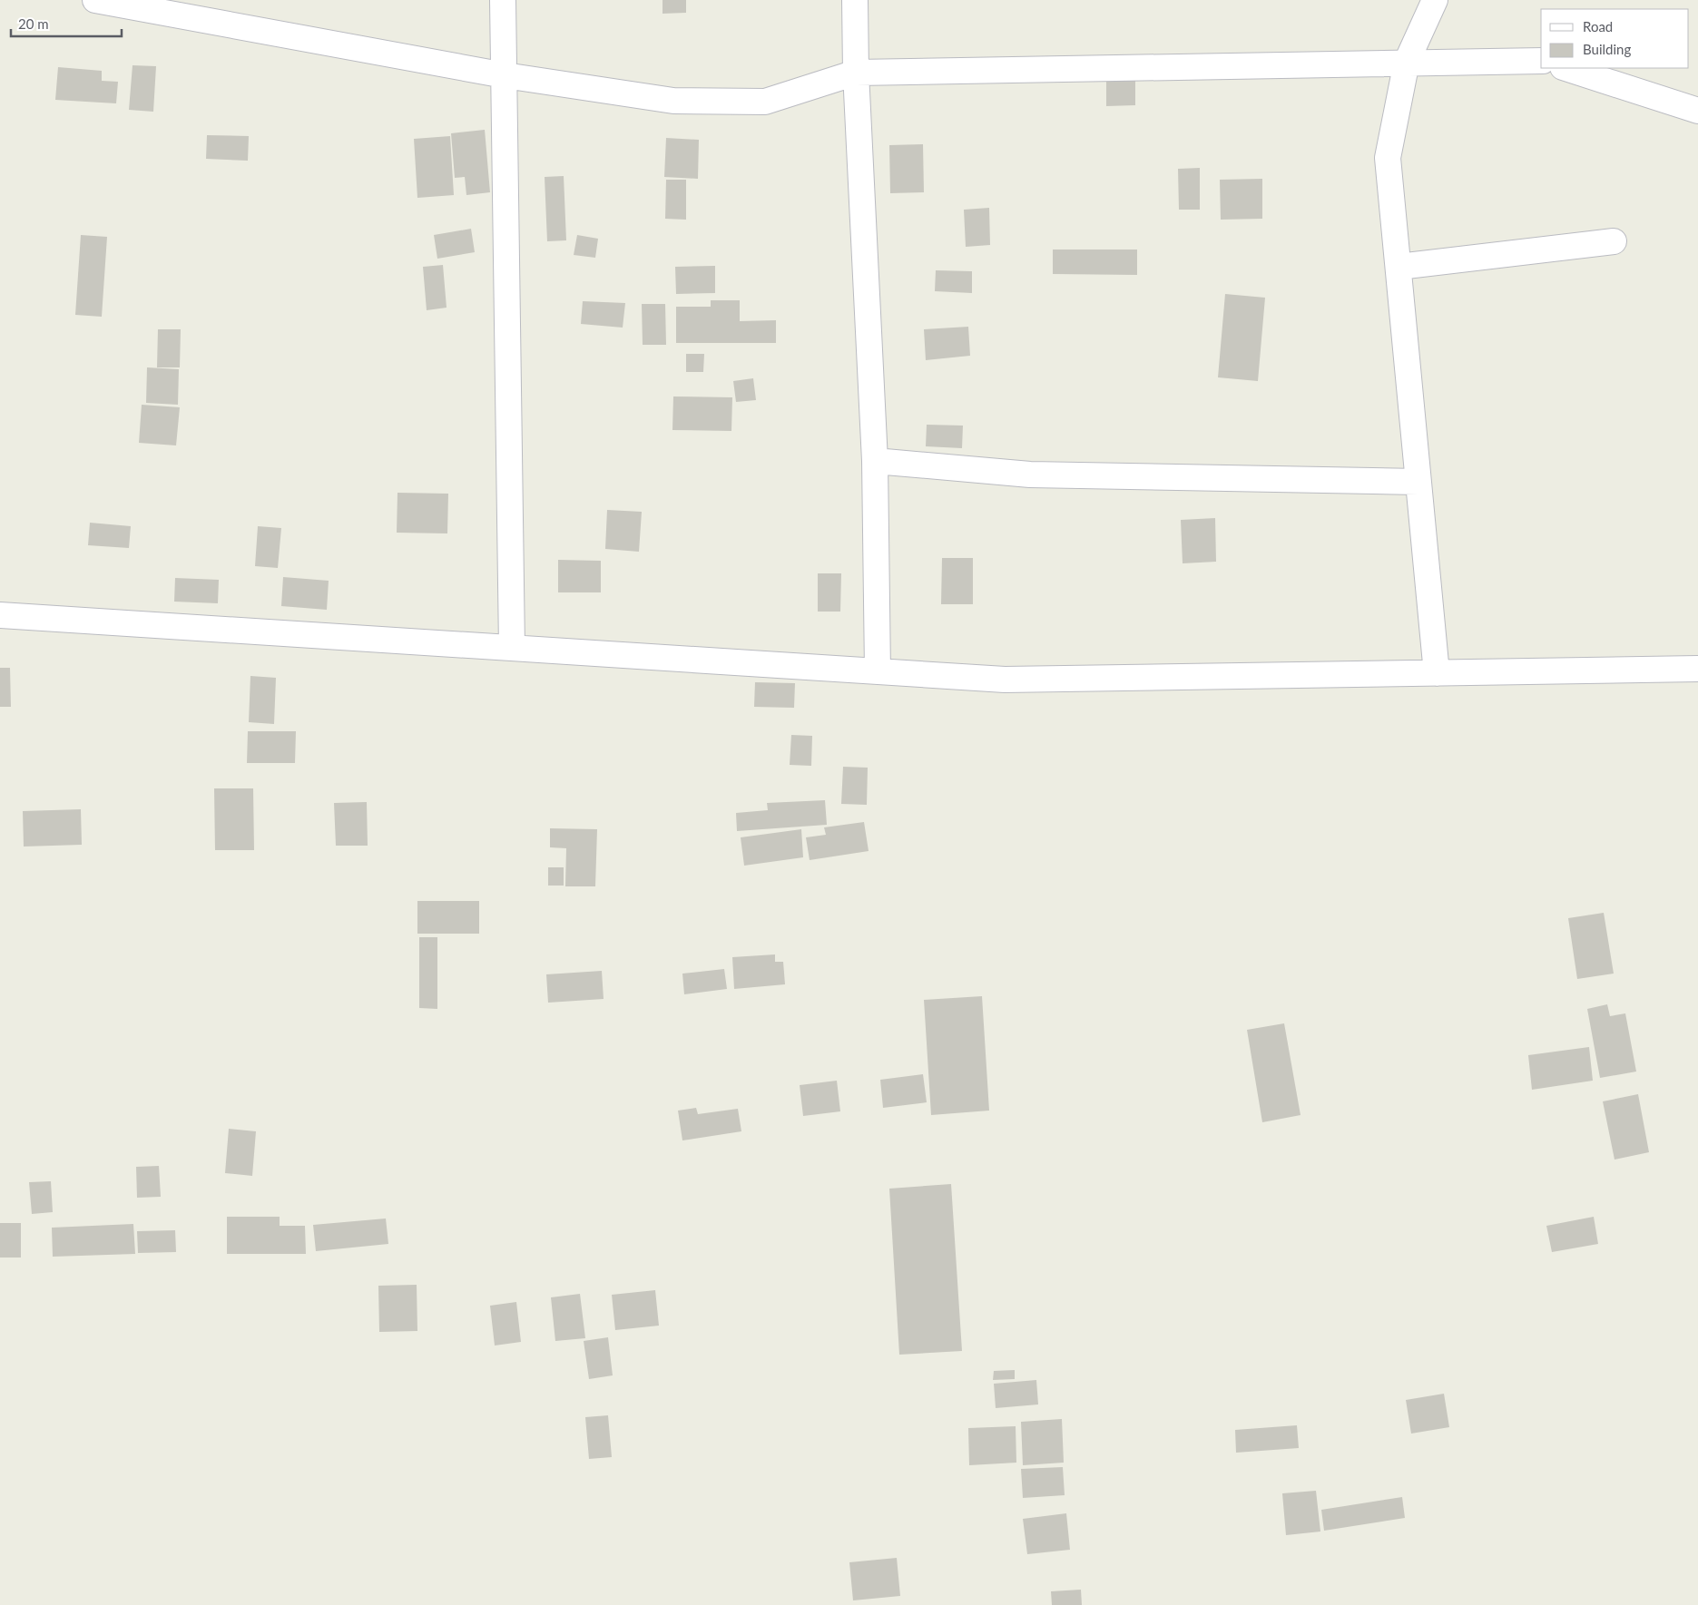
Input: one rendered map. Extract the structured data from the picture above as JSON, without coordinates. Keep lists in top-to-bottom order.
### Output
{
  "legend": ["Road", "Building"],
  "scale_bar": "20 m"
}
